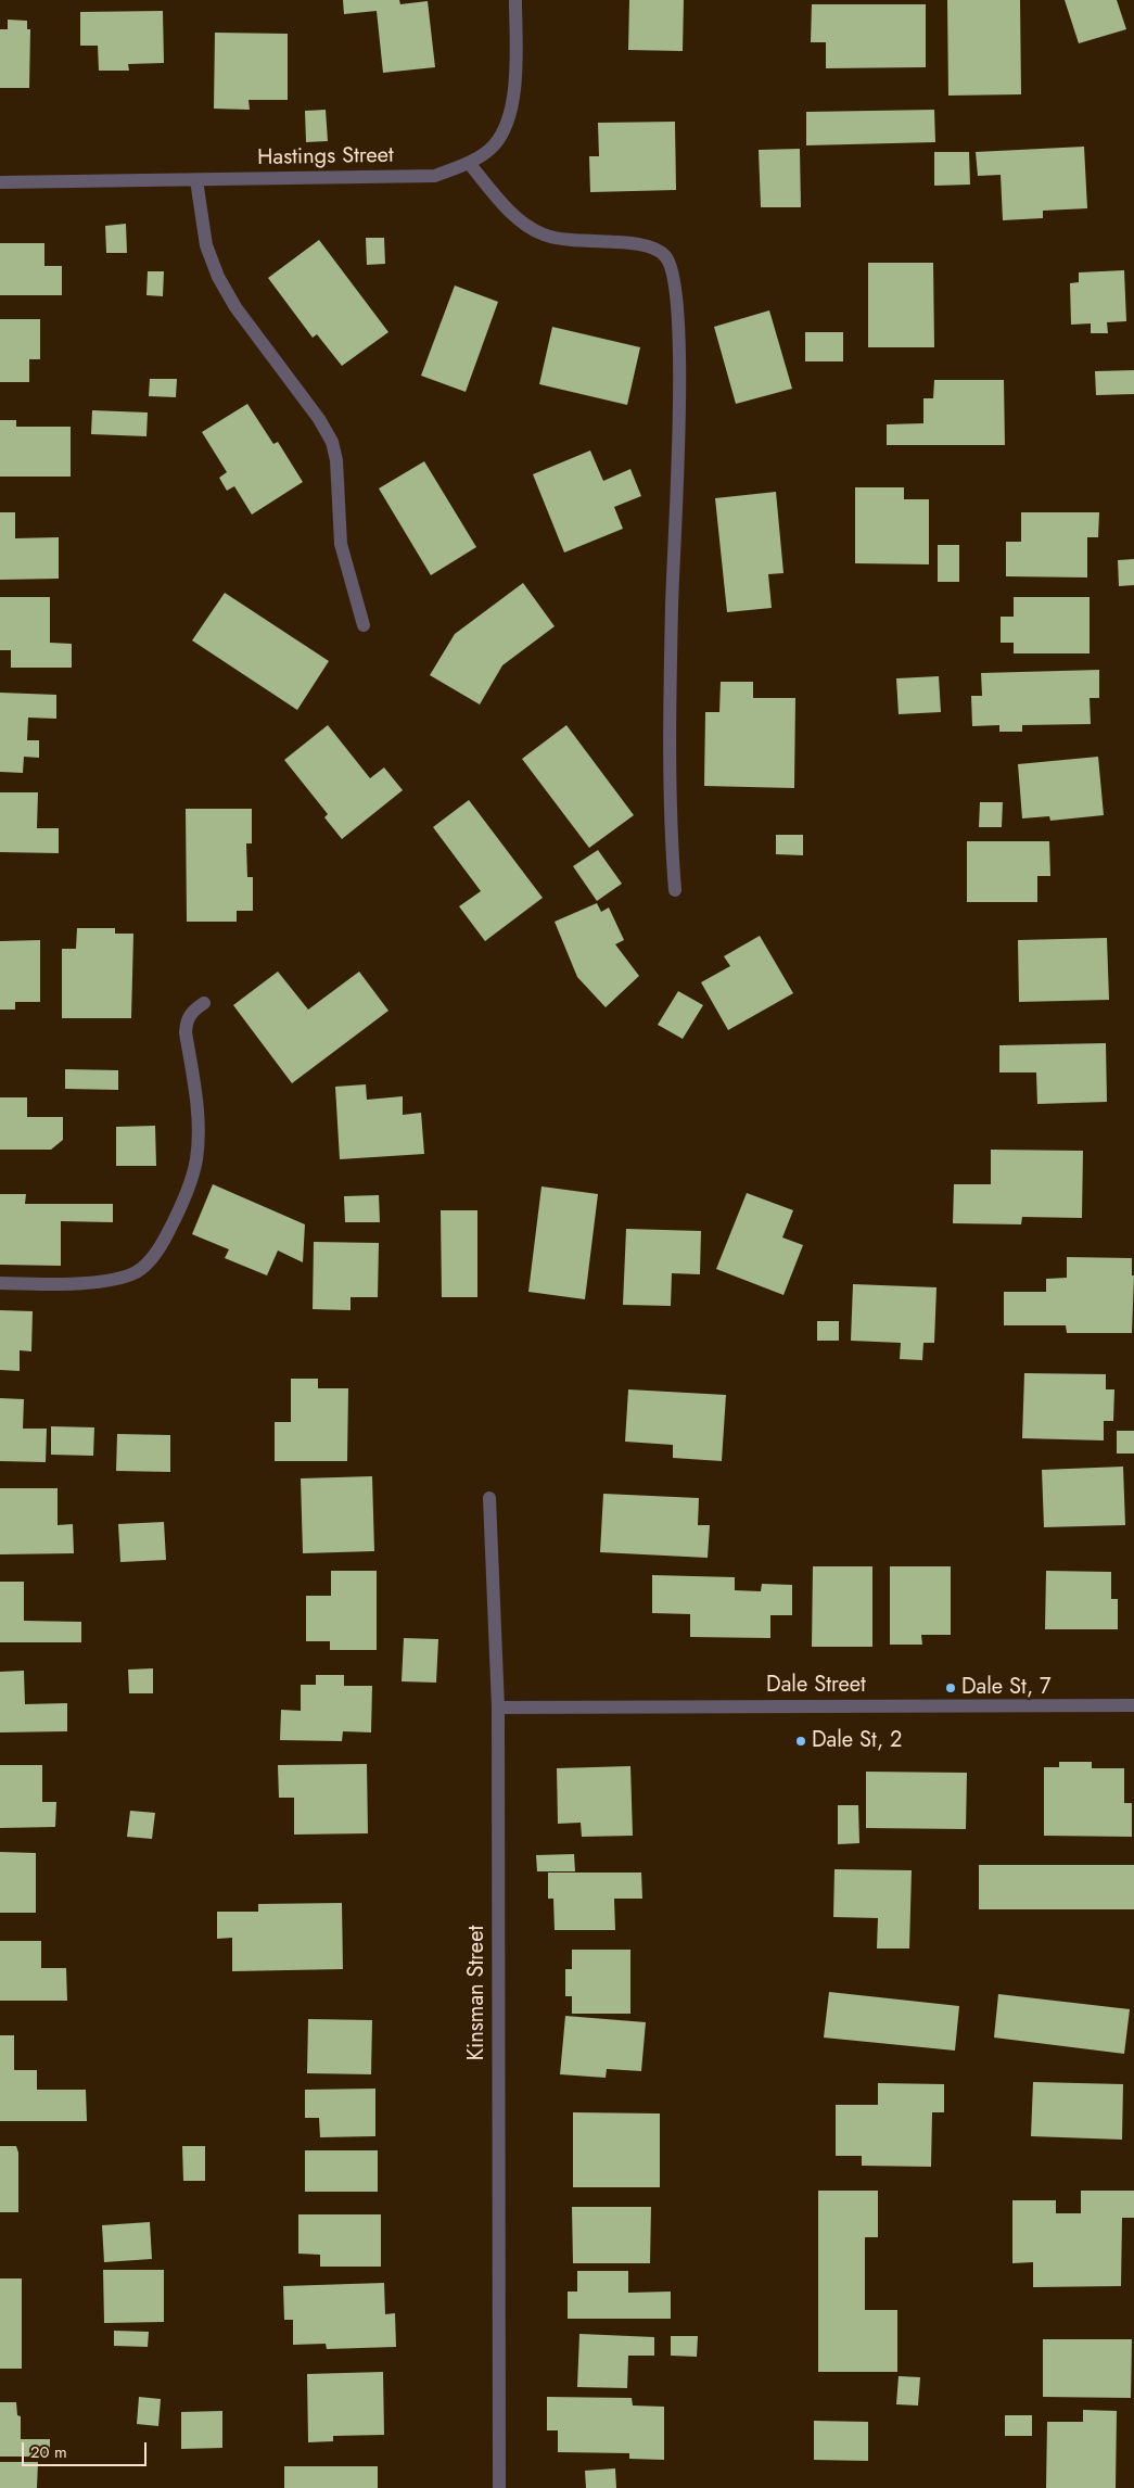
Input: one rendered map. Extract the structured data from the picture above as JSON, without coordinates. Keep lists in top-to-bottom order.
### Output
{
  "streets": {
    "street": ["Hastings Street", "Dale Street", "Kinsman Street"]
  },
  "crossings": [
    ["Dale Street", "Kinsman Street"]
  ],
  "places": ["Dale St, 7", "Dale St, 2"],
  "scale_bar": "20 m"
}
